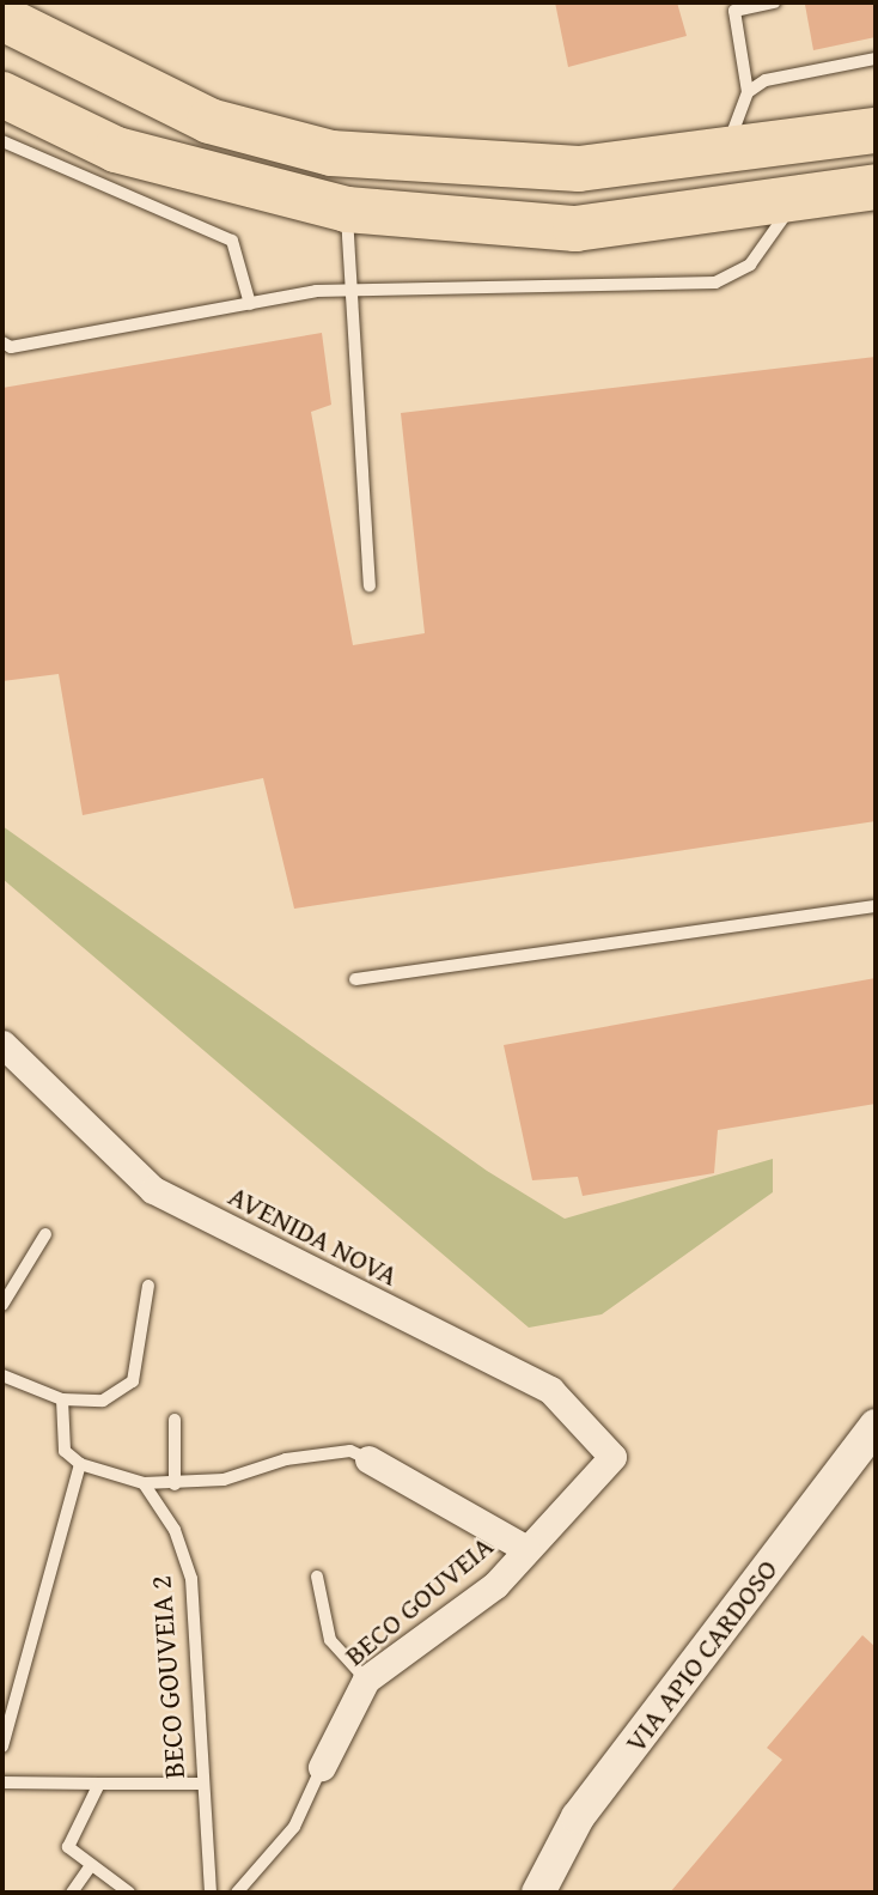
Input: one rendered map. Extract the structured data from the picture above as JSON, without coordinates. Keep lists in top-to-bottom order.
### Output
{
  "streets": {
    "street": ["AVENIDA NOVA", "BECO GOUVEIA", "VIA APIO CARDOSO"],
    "lane": ["BECO GOUVEIA 2"]
  },
  "crossings": [
    ["AVENIDA NOVA", "BECO GOUVEIA"]
  ]
}
